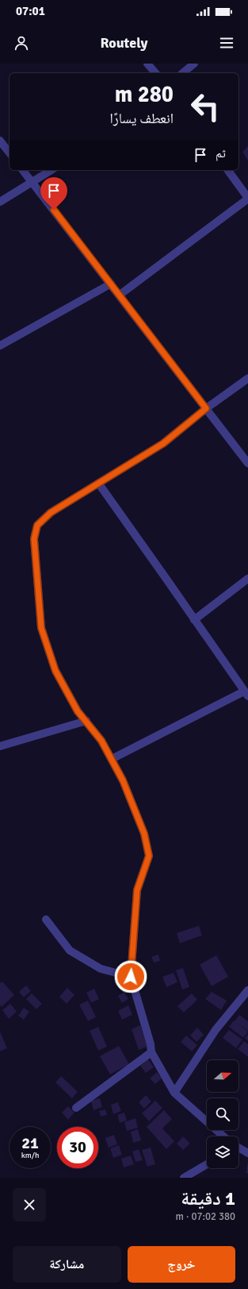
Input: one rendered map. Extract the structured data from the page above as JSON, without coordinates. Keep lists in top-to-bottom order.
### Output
{
  "north": "right",
  "page": {
    "status": "07:01",
    "header": "Routely",
    "turn": ["280 m", "انعطف يسارًا"],
    "then": "ثم",
    "speed": "21 km/h",
    "limit": "30",
    "heading": ["1 دقيقة", "380 m · 07:02"],
    "buttons": ["خروج", "مشاركة"]
  }
}
